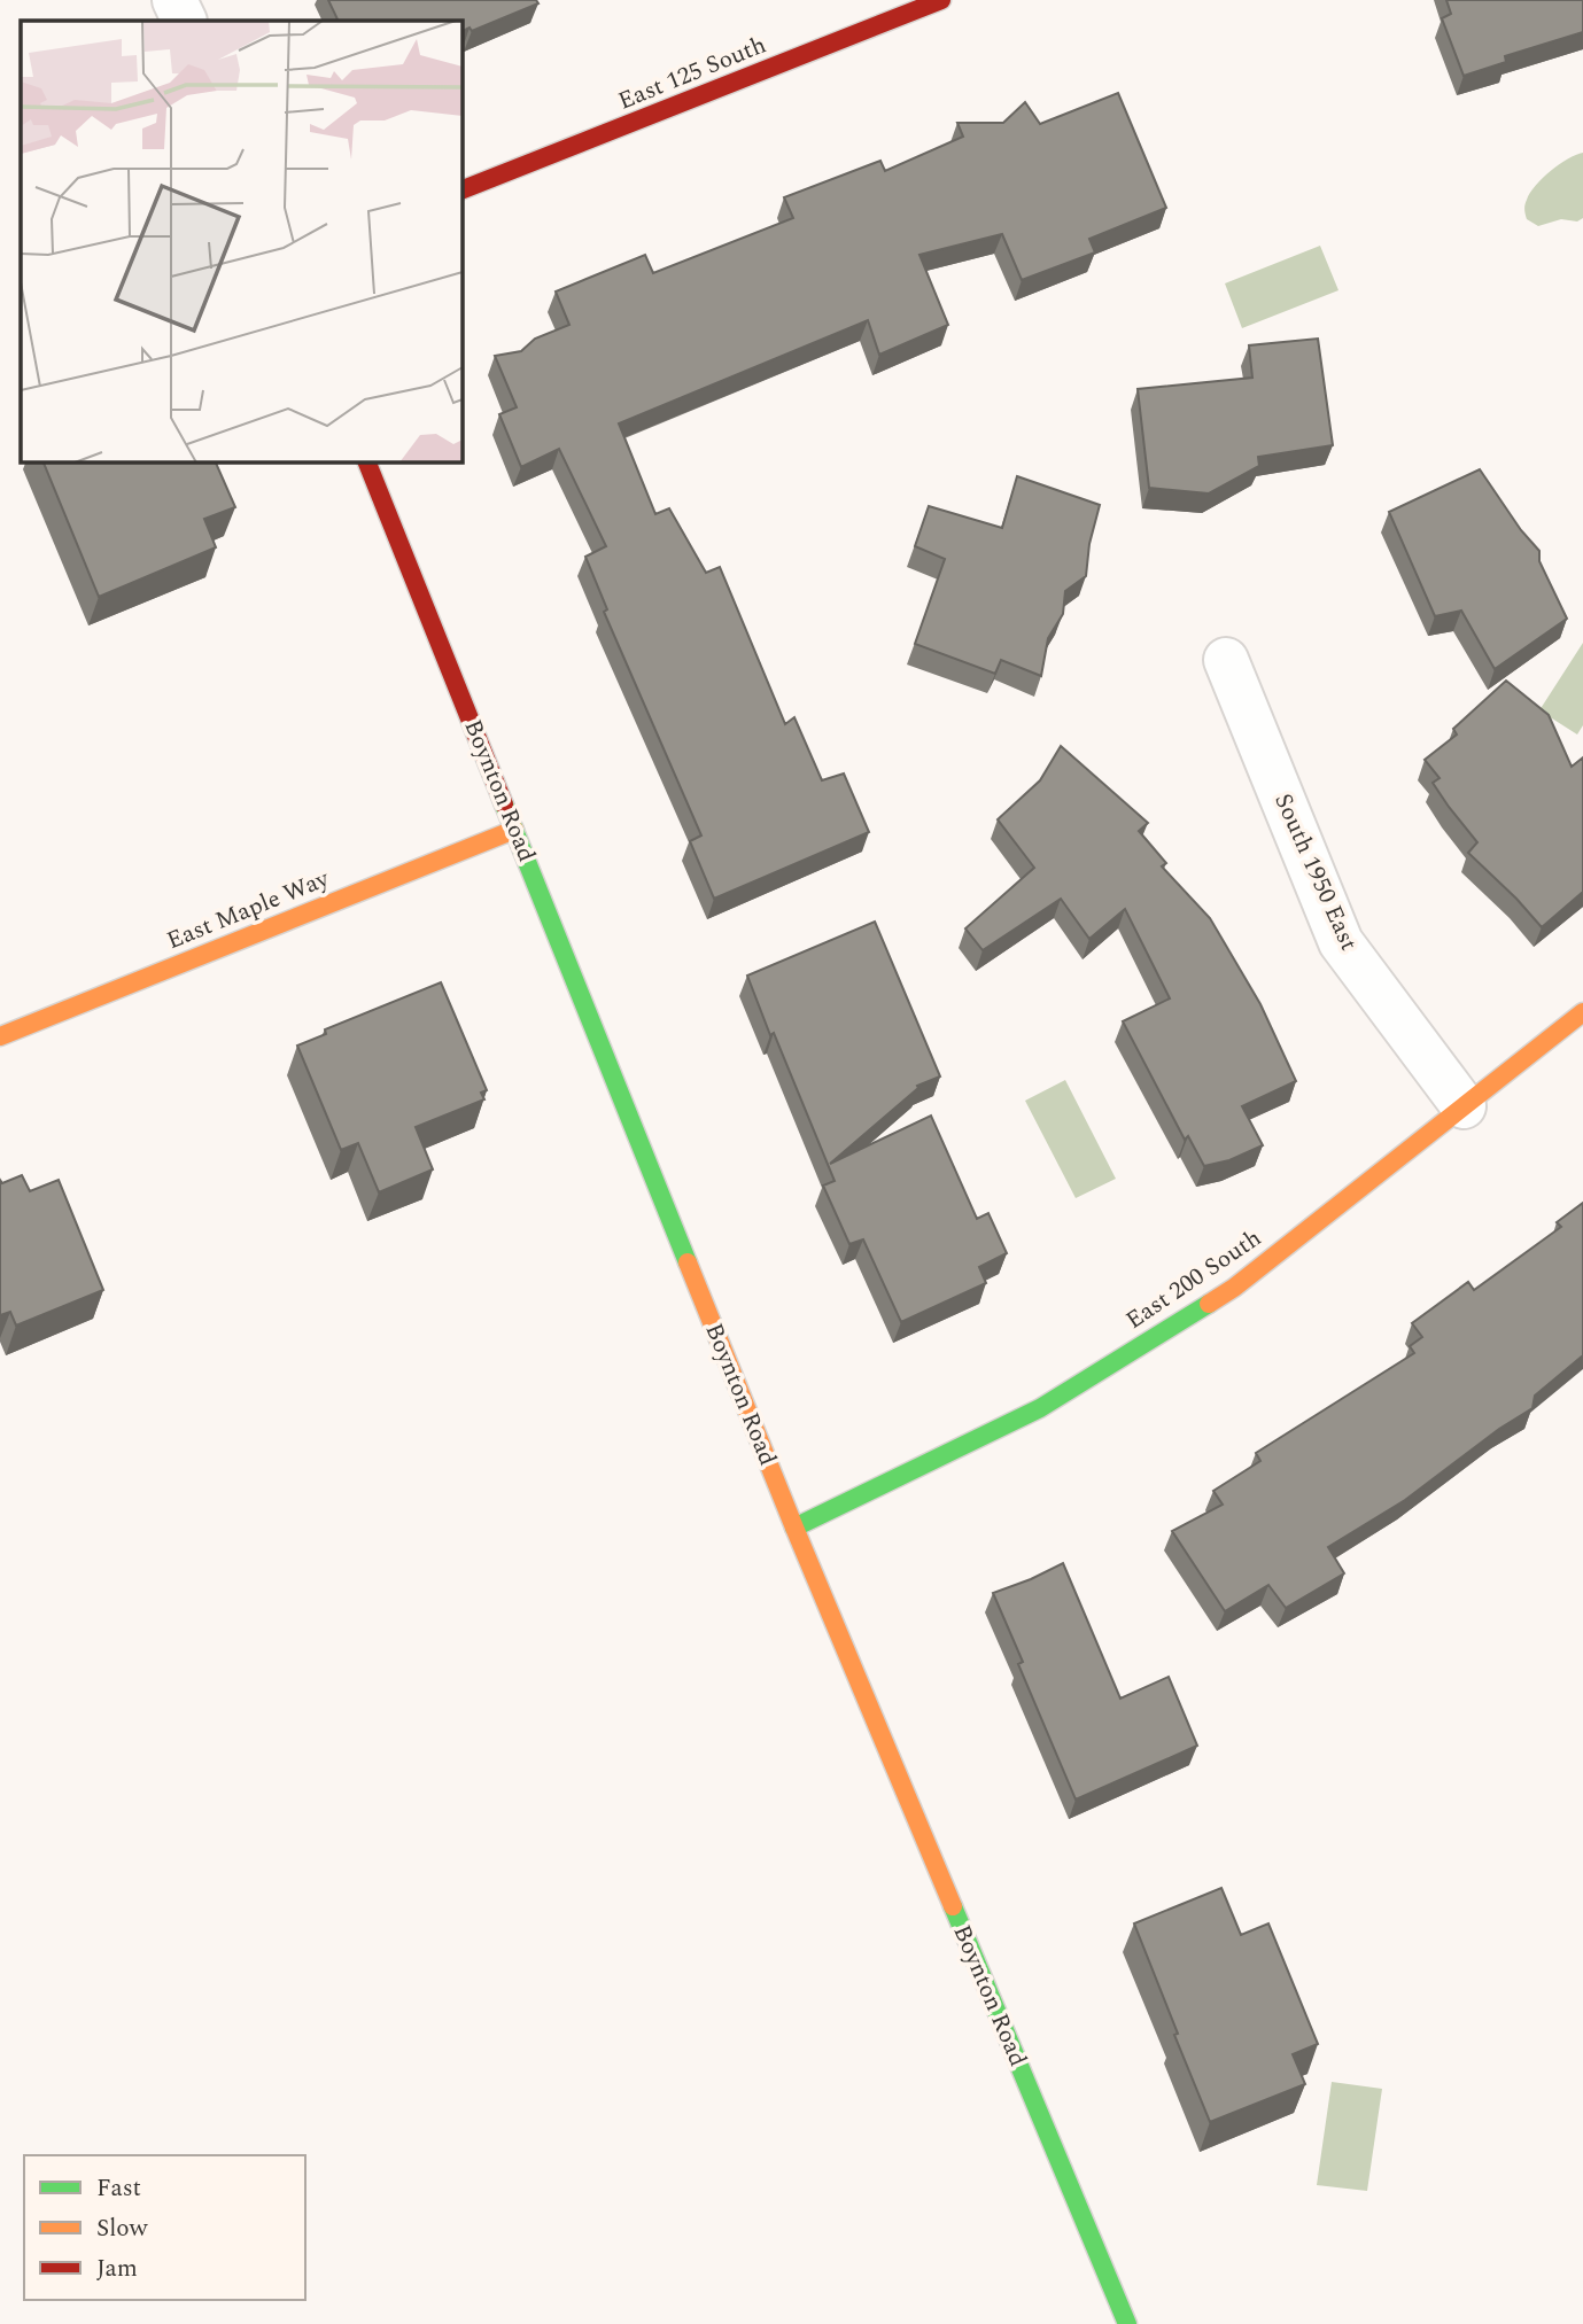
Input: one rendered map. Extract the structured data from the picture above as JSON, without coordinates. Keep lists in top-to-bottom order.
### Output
{
  "streets": {
    "street": [
      "East 125 South",
      "Boynton Road",
      "South 1950 East",
      "East Maple Way",
      "East 200 South"
    ]
  },
  "crossings": [
    ["Boynton Road", "East Maple Way"],
    ["Boynton Road", "East 200 South"],
    ["South 1950 East", "East 200 South"]
  ],
  "legend": ["Fast", "Slow", "Jam"]
}
